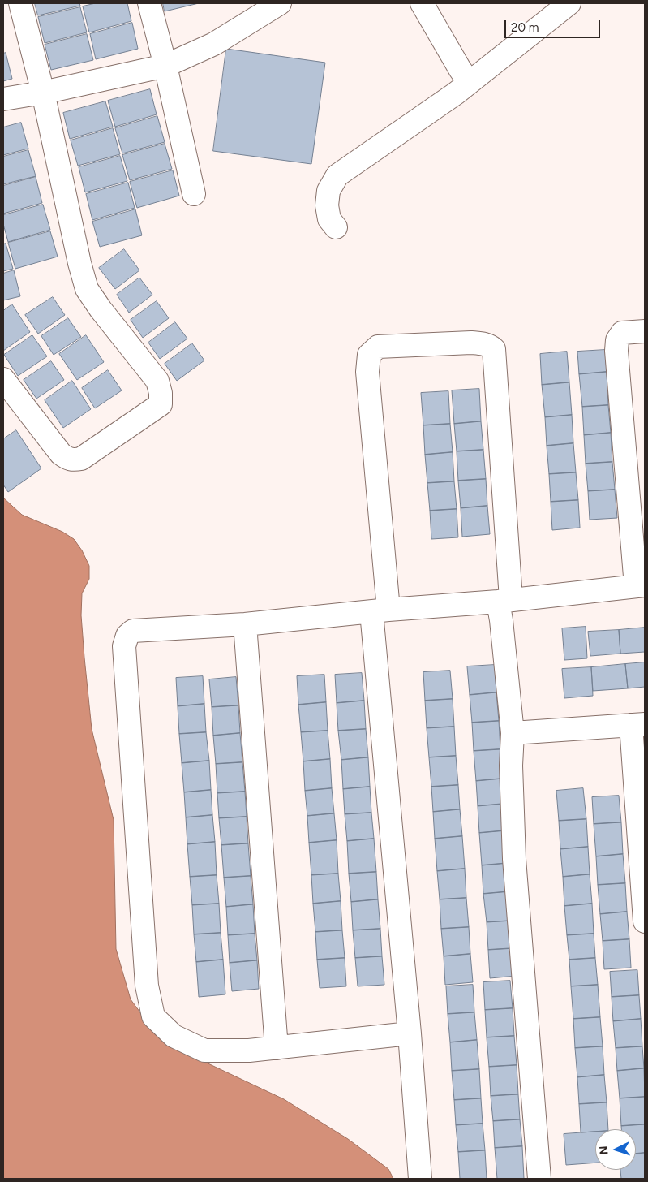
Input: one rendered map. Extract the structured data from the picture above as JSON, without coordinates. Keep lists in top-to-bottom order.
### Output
{
  "scale_bar": "20 m",
  "north": "left"
}
